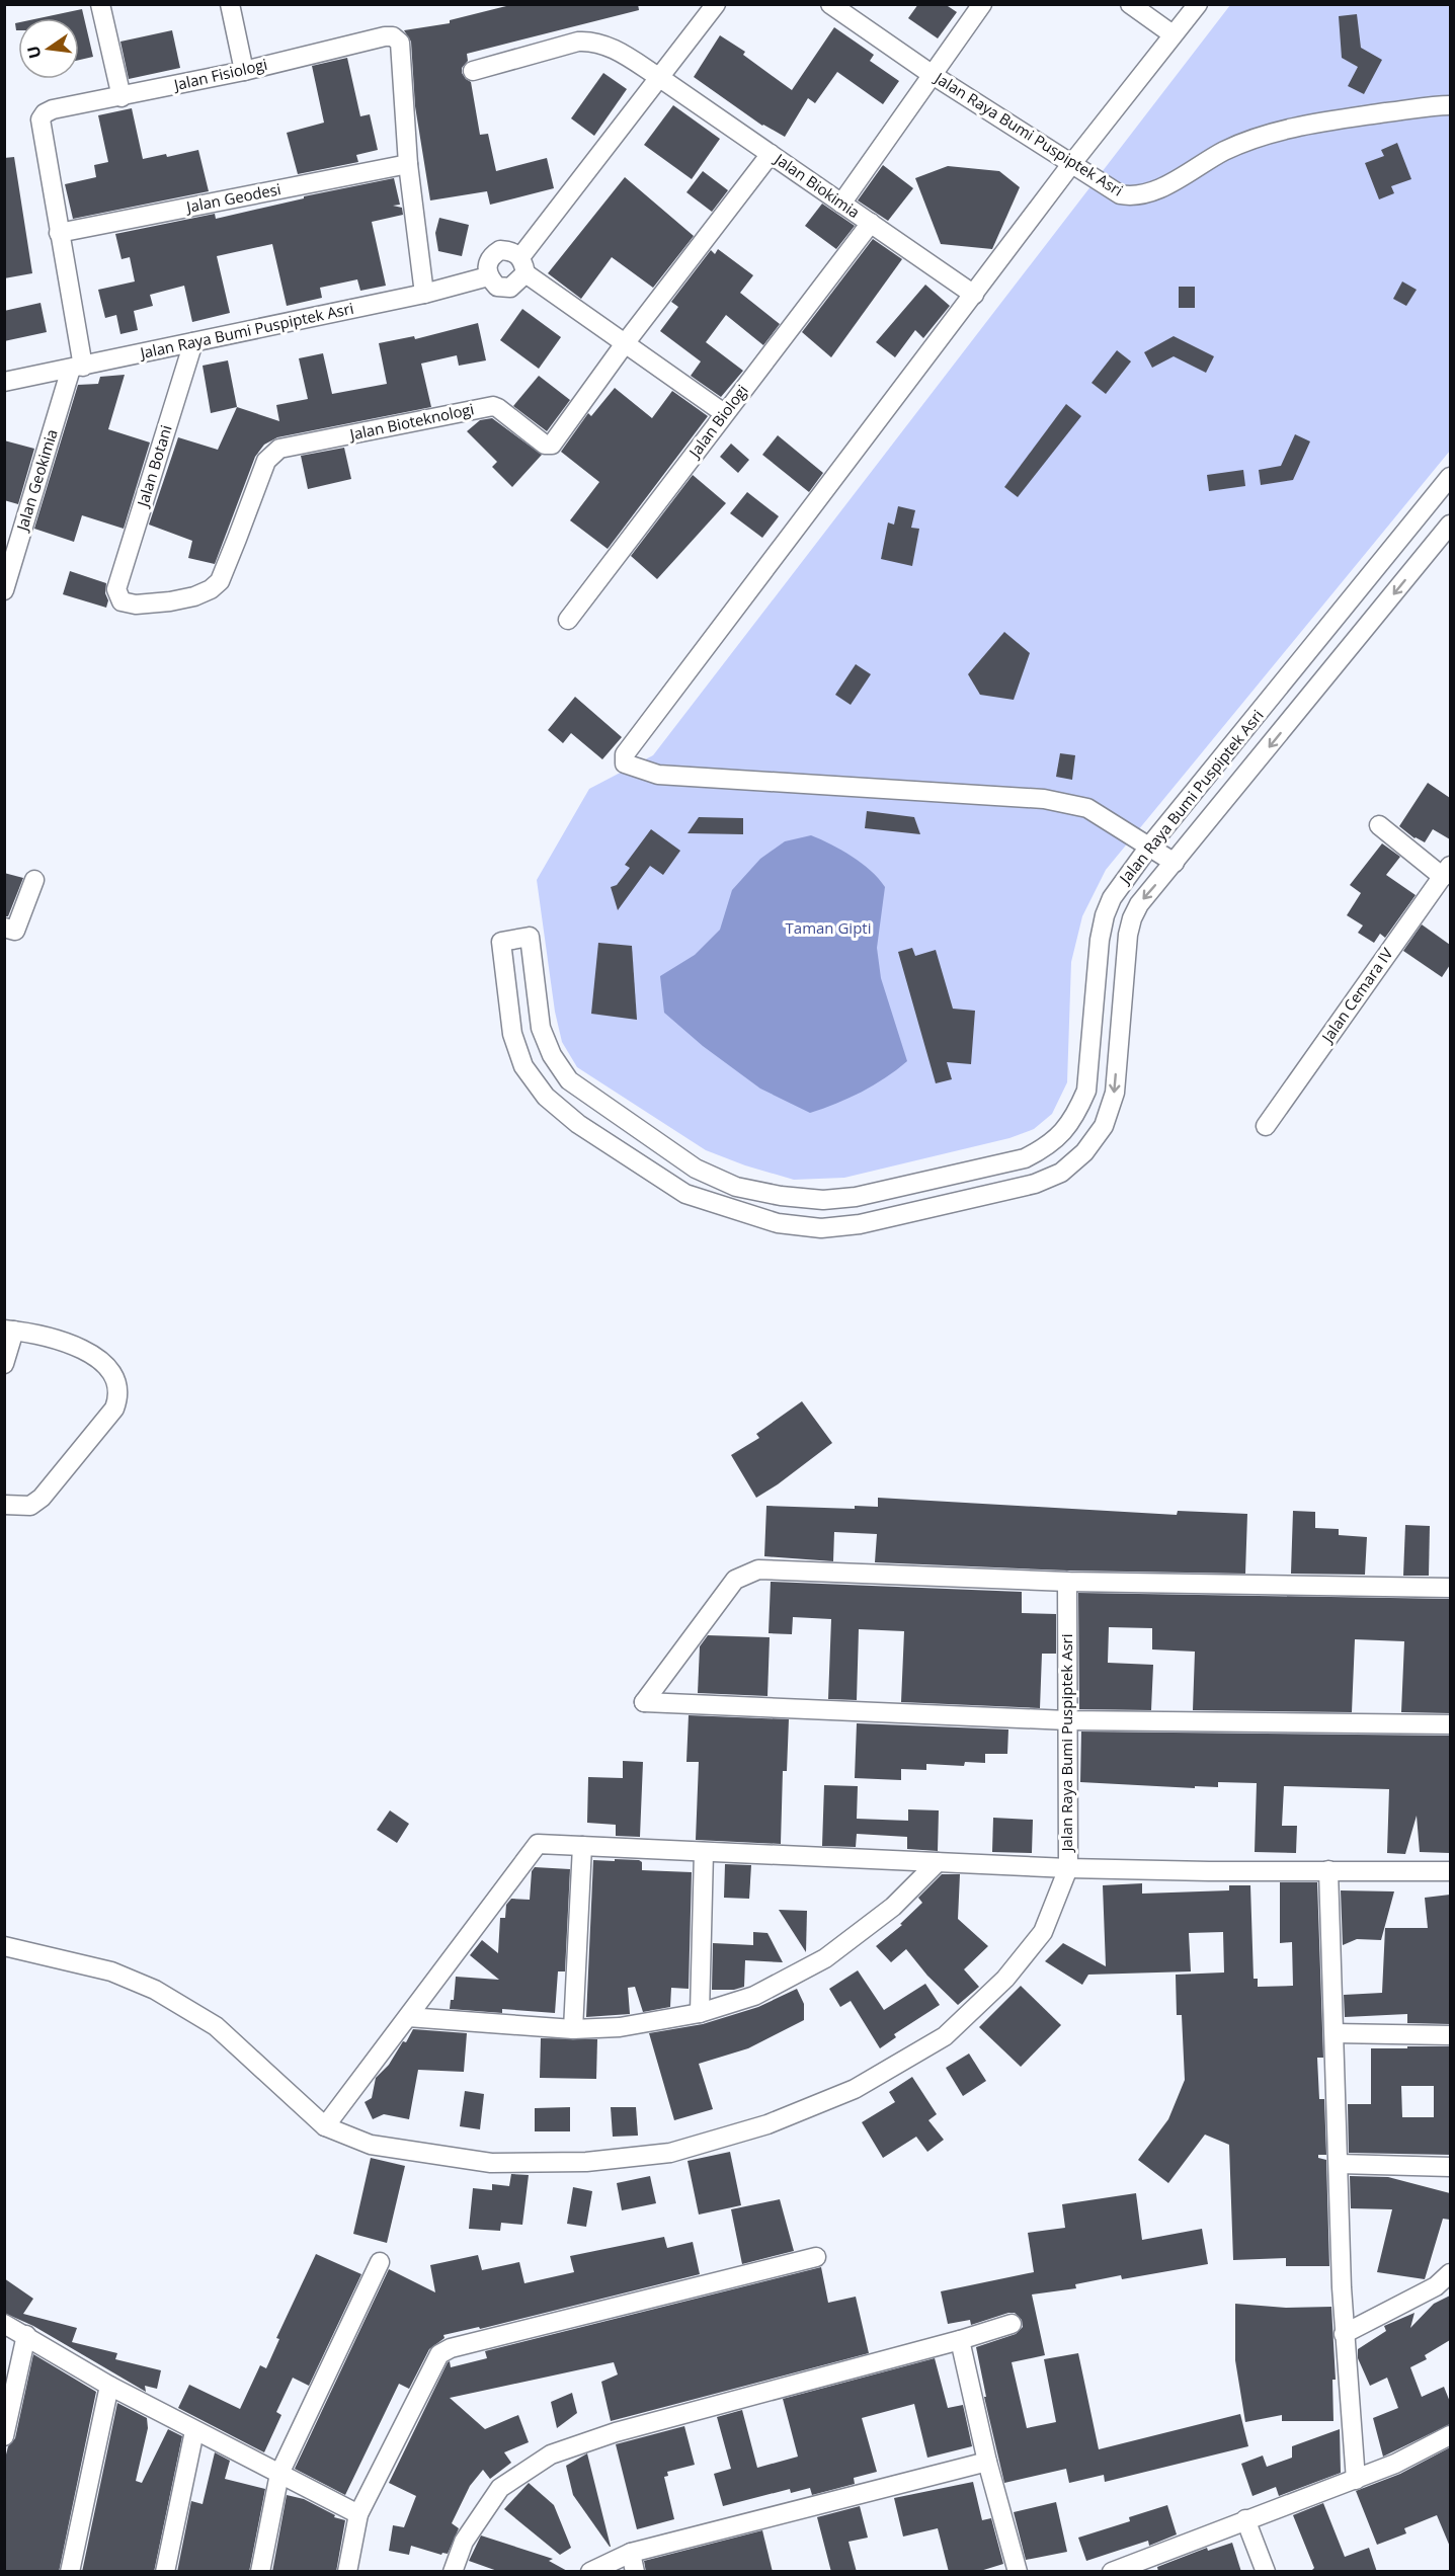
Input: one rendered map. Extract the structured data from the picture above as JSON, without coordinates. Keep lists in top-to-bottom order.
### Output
{
  "streets": {
    "street": [
      "Jalan Fisiologi",
      "Jalan Raya Bumi Puspiptek Asri",
      "Jalan Biokimia",
      "Jalan Geodesi",
      "Jalan Biologi",
      "Jalan Bioteknologi",
      "Jalan Botani",
      "Jalan Geokimia",
      "Jalan Cemara IV"
    ]
  },
  "crossings": [
    ["Jalan Fisiologi", "Jalan Raya Bumi Puspiptek Asri"],
    ["Jalan Fisiologi", "Jalan Geodesi"],
    ["Jalan Fisiologi", "Jalan Geokimia"],
    ["Jalan Raya Bumi Puspiptek Asri", "Jalan Botani"],
    ["Jalan Raya Bumi Puspiptek Asri", "Jalan Geokimia"],
    ["Jalan Biokimia", "Jalan Biologi"],
    ["Jalan Biokimia", "Jalan Bioteknologi"],
    ["Jalan Bioteknologi", "Jalan Botani"]
  ],
  "parks": ["Taman Gipti"],
  "north": "left"
}
